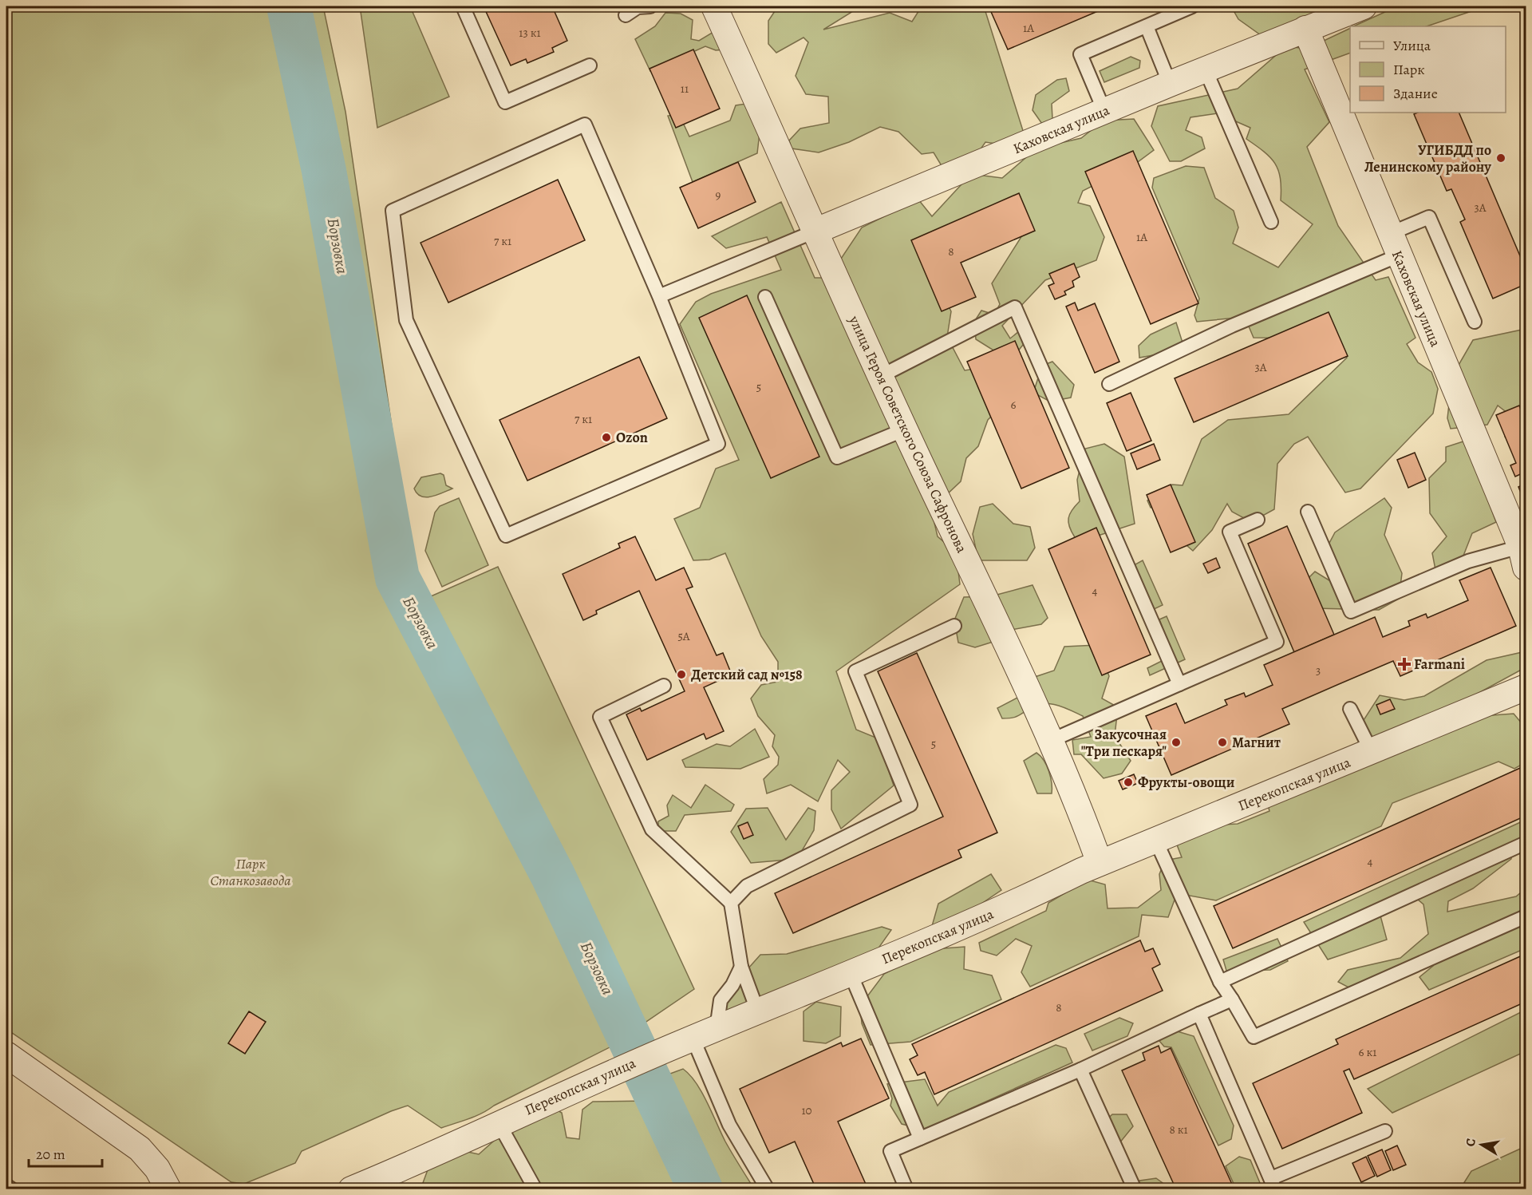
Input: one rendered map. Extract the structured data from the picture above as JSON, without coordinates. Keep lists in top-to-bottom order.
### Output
{
  "streets": {
    "street": ["Каховская улица", "улица Героя Советского Союза Сафронова", "Перекопская улица"]
  },
  "crossings": [
    ["Каховская улица", "улица Героя Советского Союза Сафронова"],
    ["улица Героя Советского Союза Сафронова", "Перекопская улица"]
  ],
  "water": ["Борзовка"],
  "parks": ["Парк Станкозавода"],
  "places": {
    "other": [
      "УГИБДД по Ленинскому району",
      "Ozon",
      "Детский сад №158",
      "Закусочная \"Три пескаря\"",
      "Магнит",
      "Фрукты-овощи"
    ],
    "health": ["Farmani"]
  },
  "house_numbers": [
    "1А",
    "13 к1",
    "11",
    "9",
    "3А",
    "1А",
    "7 к1",
    "8",
    "3А",
    "5",
    "6",
    "7 к1",
    "4",
    "5А",
    "3",
    "5",
    "4",
    "8",
    "6 к1",
    "10",
    "8 к1"
  ],
  "legend": ["Улица", "Парк", "Здание"],
  "scale_bar": "20 m",
  "north": "left"
}
